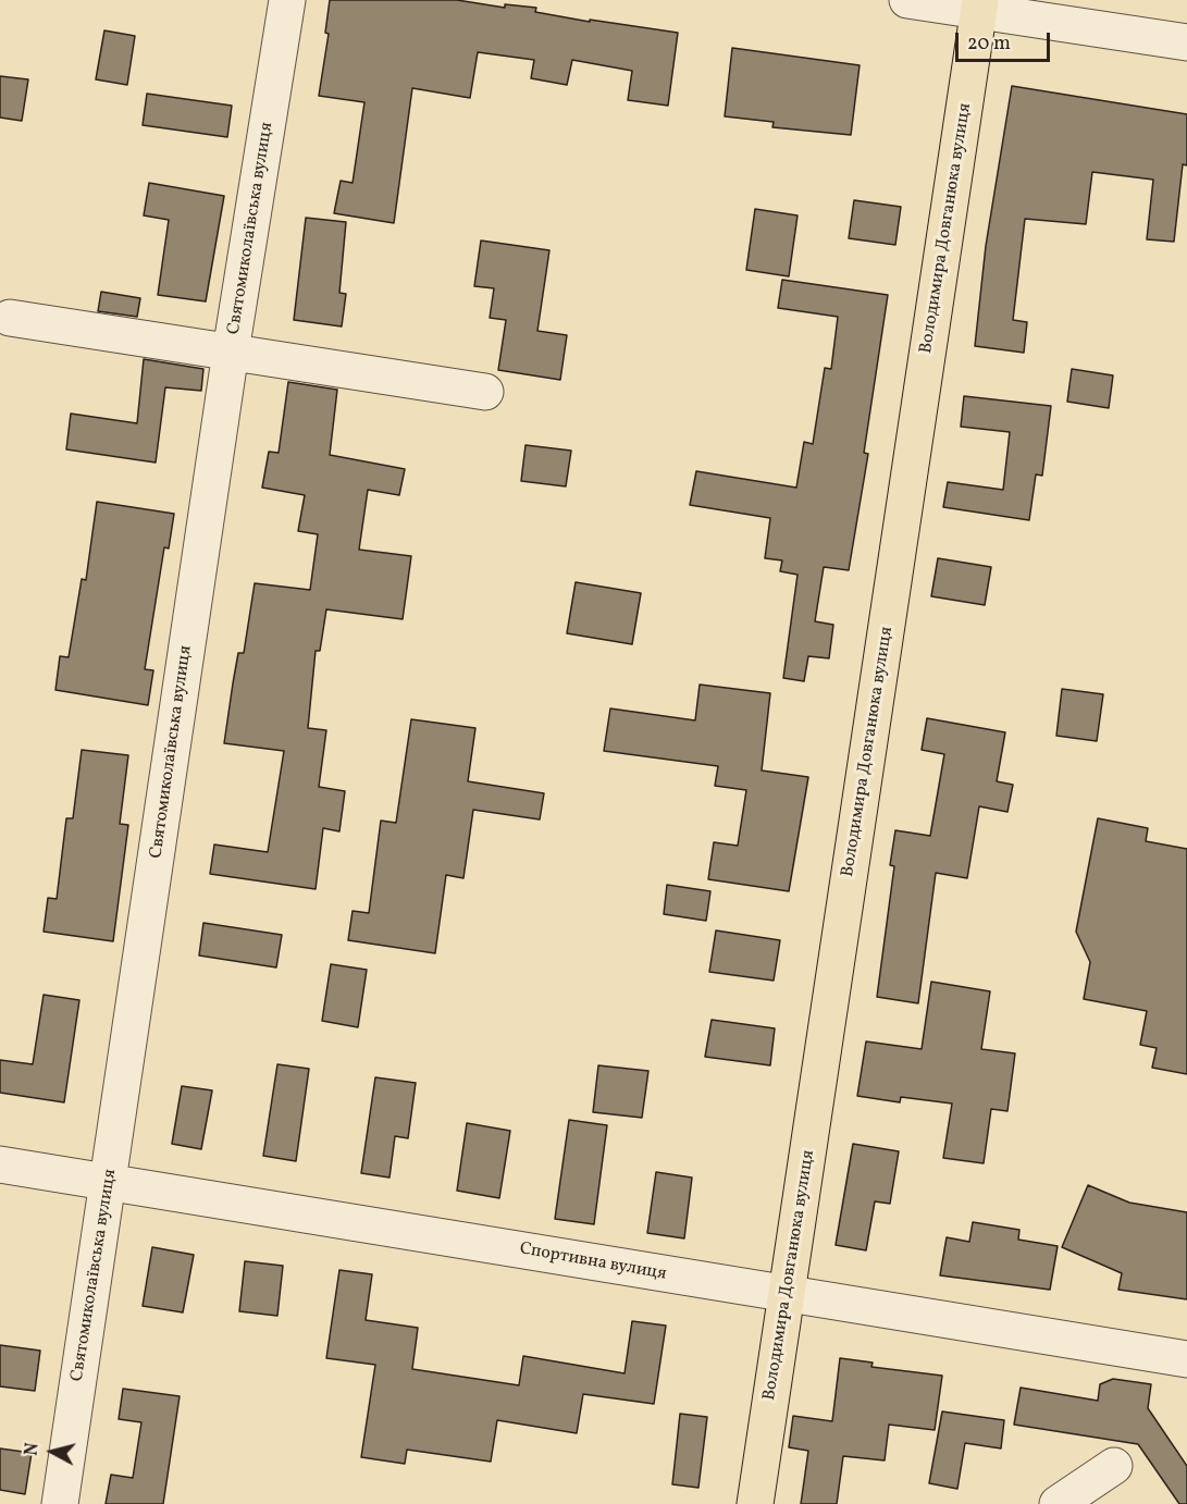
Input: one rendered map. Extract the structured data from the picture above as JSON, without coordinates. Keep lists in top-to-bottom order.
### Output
{
  "streets": {
    "main road": ["Володимира Довганюка вулиця"],
    "street": ["Святомиколаївська вулиця", "Спортивна вулиця"]
  },
  "crossings": [
    ["Святомиколаївська вулиця", "Спортивна вулиця"],
    ["Володимира Довганюка вулиця", "Спортивна вулиця"]
  ],
  "scale_bar": "20 m",
  "north": "left"
}
